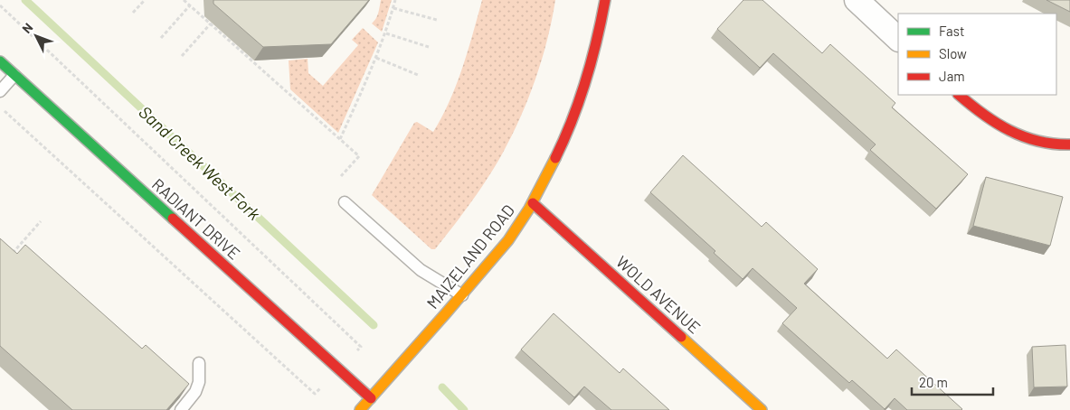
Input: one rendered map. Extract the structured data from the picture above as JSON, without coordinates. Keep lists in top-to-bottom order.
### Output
{
  "streets": {
    "street": ["RADIANT DRIVE", "MAIZELAND ROAD", "WOLD AVENUE"]
  },
  "crossings": [
    ["RADIANT DRIVE", "MAIZELAND ROAD"],
    ["MAIZELAND ROAD", "WOLD AVENUE"]
  ],
  "water": ["Sand Creek West Fork"],
  "legend": ["Fast", "Slow", "Jam"],
  "scale_bar": "20 m",
  "north": "top left"
}
